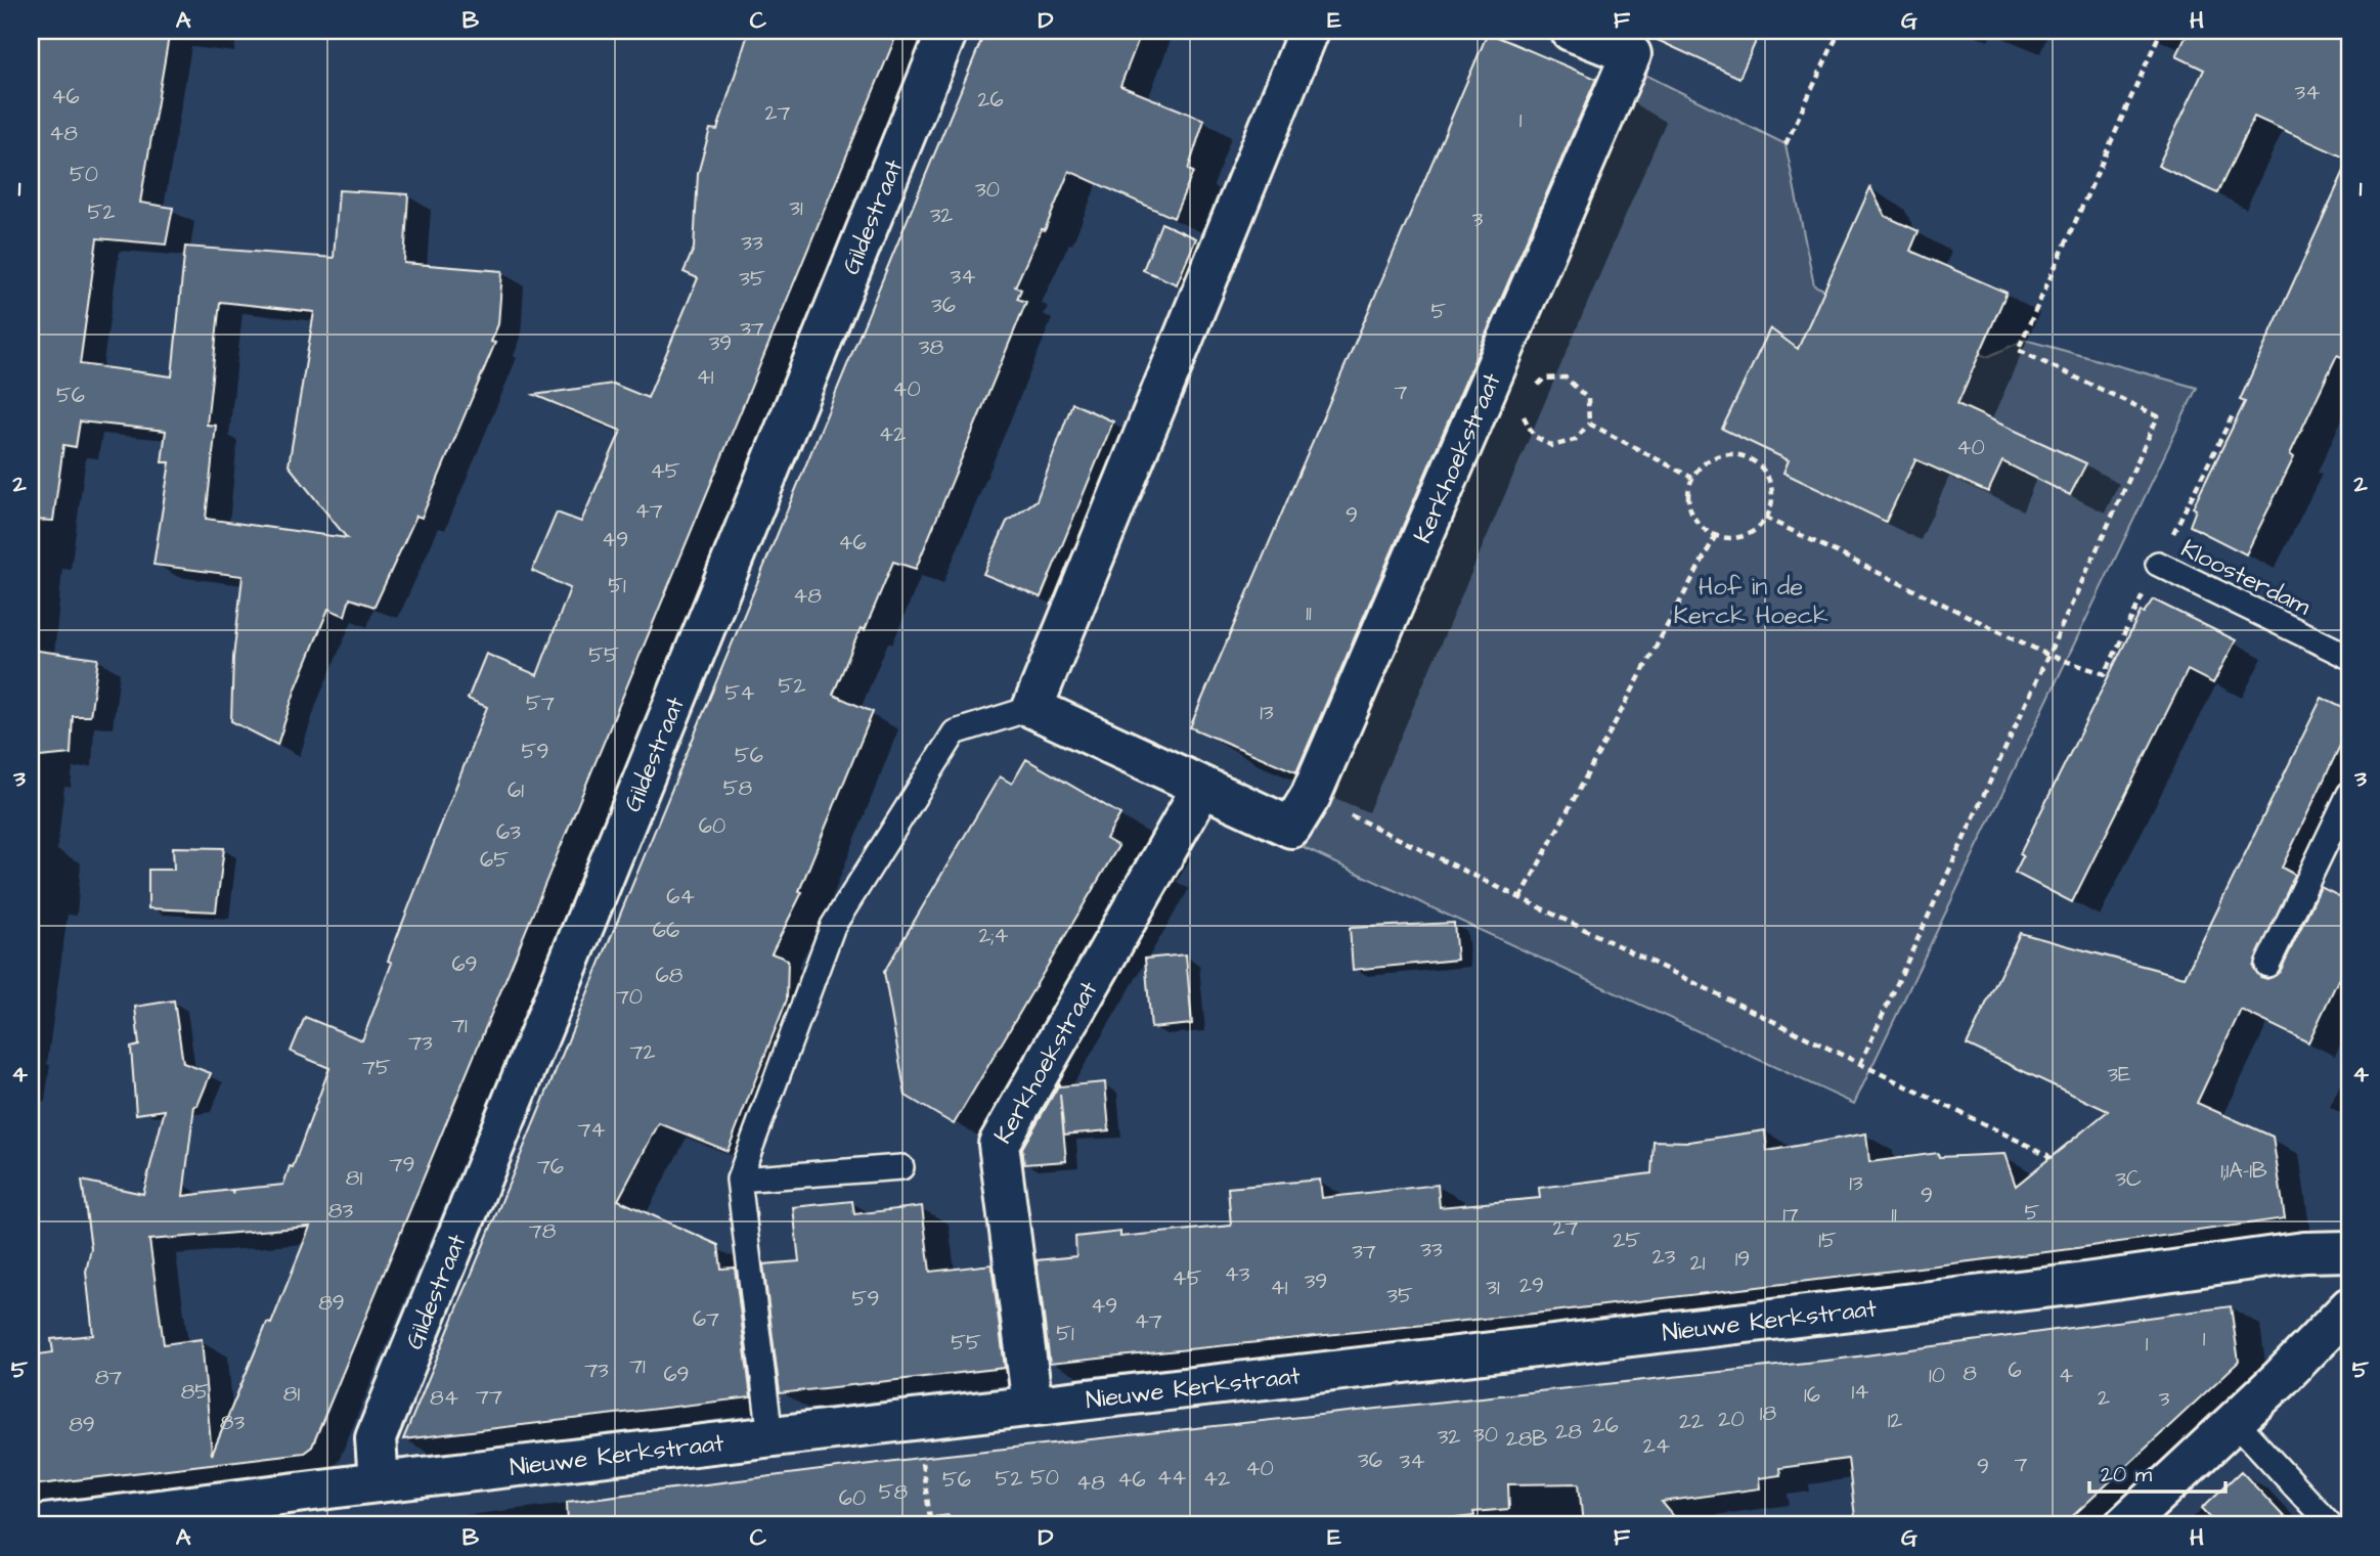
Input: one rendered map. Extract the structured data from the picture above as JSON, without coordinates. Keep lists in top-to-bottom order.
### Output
{
  "streets": {
    "street": ["Gildestraat", "Kerkhoekstraat", "Nieuwe Kerkstraat"],
    "lane": ["Kloosterdam"]
  },
  "crossings": [
    ["Gildestraat", "Nieuwe Kerkstraat"],
    ["Kerkhoekstraat", "Nieuwe Kerkstraat"]
  ],
  "parks": ["Hof in de Kerck Hoeck"],
  "house_numbers": [
    "34",
    "46",
    "26",
    "27",
    "1",
    "48",
    "50",
    "30",
    "31",
    "52",
    "32",
    "3",
    "33",
    "34",
    "35",
    "36",
    "5",
    "37",
    "39",
    "38",
    "41",
    "40",
    "7",
    "56",
    "42",
    "40",
    "45",
    "47",
    "9",
    "49",
    "46",
    "51",
    "48",
    "11",
    "55",
    "52",
    "54",
    "57",
    "13",
    "59",
    "56",
    "58",
    "61",
    "60",
    "63",
    "65",
    "64",
    "66",
    "2;4",
    "69",
    "68",
    "70",
    "71",
    "73",
    "72",
    "75",
    "3E",
    "74",
    "79",
    "76",
    "1;1A-1B",
    "81",
    "3C",
    "13",
    "9",
    "83",
    "5",
    "17",
    "11",
    "27",
    "78",
    "25",
    "15",
    "33",
    "37",
    "23",
    "19",
    "21",
    "43",
    "45",
    "39",
    "29",
    "41",
    "31",
    "35",
    "59",
    "89",
    "49",
    "67",
    "47",
    "51",
    "1",
    "55",
    "1",
    "71",
    "73",
    "6",
    "8",
    "69",
    "10",
    "4",
    "87",
    "85",
    "14",
    "81",
    "16",
    "77",
    "84",
    "2",
    "3",
    "18",
    "20",
    "12",
    "22",
    "83",
    "89",
    "26",
    "28",
    "30",
    "32",
    "28B",
    "24",
    "36",
    "34",
    "7",
    "9",
    "40",
    "50",
    "44",
    "52",
    "42",
    "56",
    "46",
    "48",
    "58",
    "60"
  ],
  "scale_bar": "20 m",
  "grid": {
    "columns": [
      "A",
      "B",
      "C",
      "D",
      "E",
      "F",
      "G",
      "H"
    ],
    "rows": [
      "1",
      "2",
      "3",
      "4",
      "5"
    ]
  }
}
